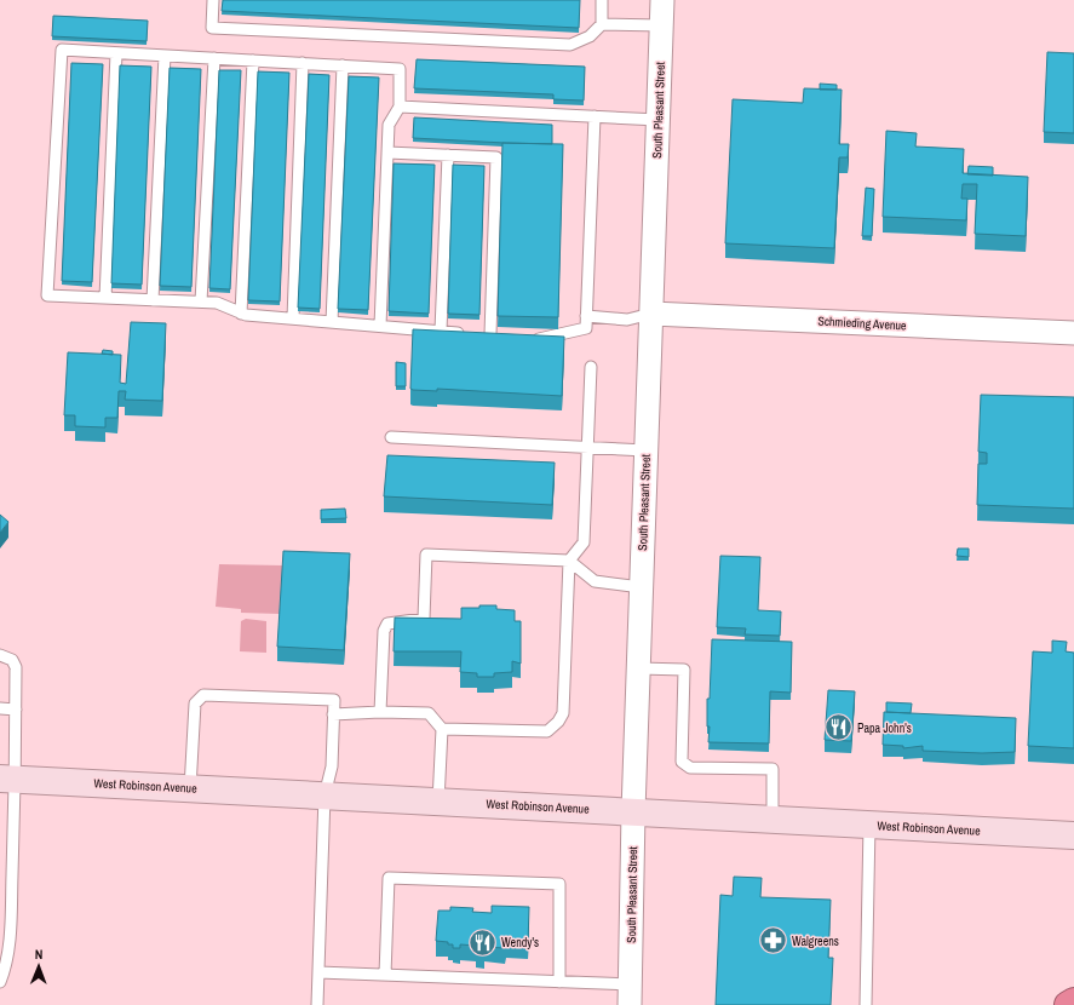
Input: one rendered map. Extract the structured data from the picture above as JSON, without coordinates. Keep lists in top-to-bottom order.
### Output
{
  "streets": {
    "street": ["South Pleasant Street", "Schmieding Avenue", "West Robinson Avenue"]
  },
  "crossings": [
    ["South Pleasant Street", "Schmieding Avenue"],
    ["South Pleasant Street", "West Robinson Avenue"]
  ],
  "places": {
    "restaurant": ["Papa John's", "Wendy's"],
    "pharmacy": ["Walgreens"]
  },
  "north": "top"
}
